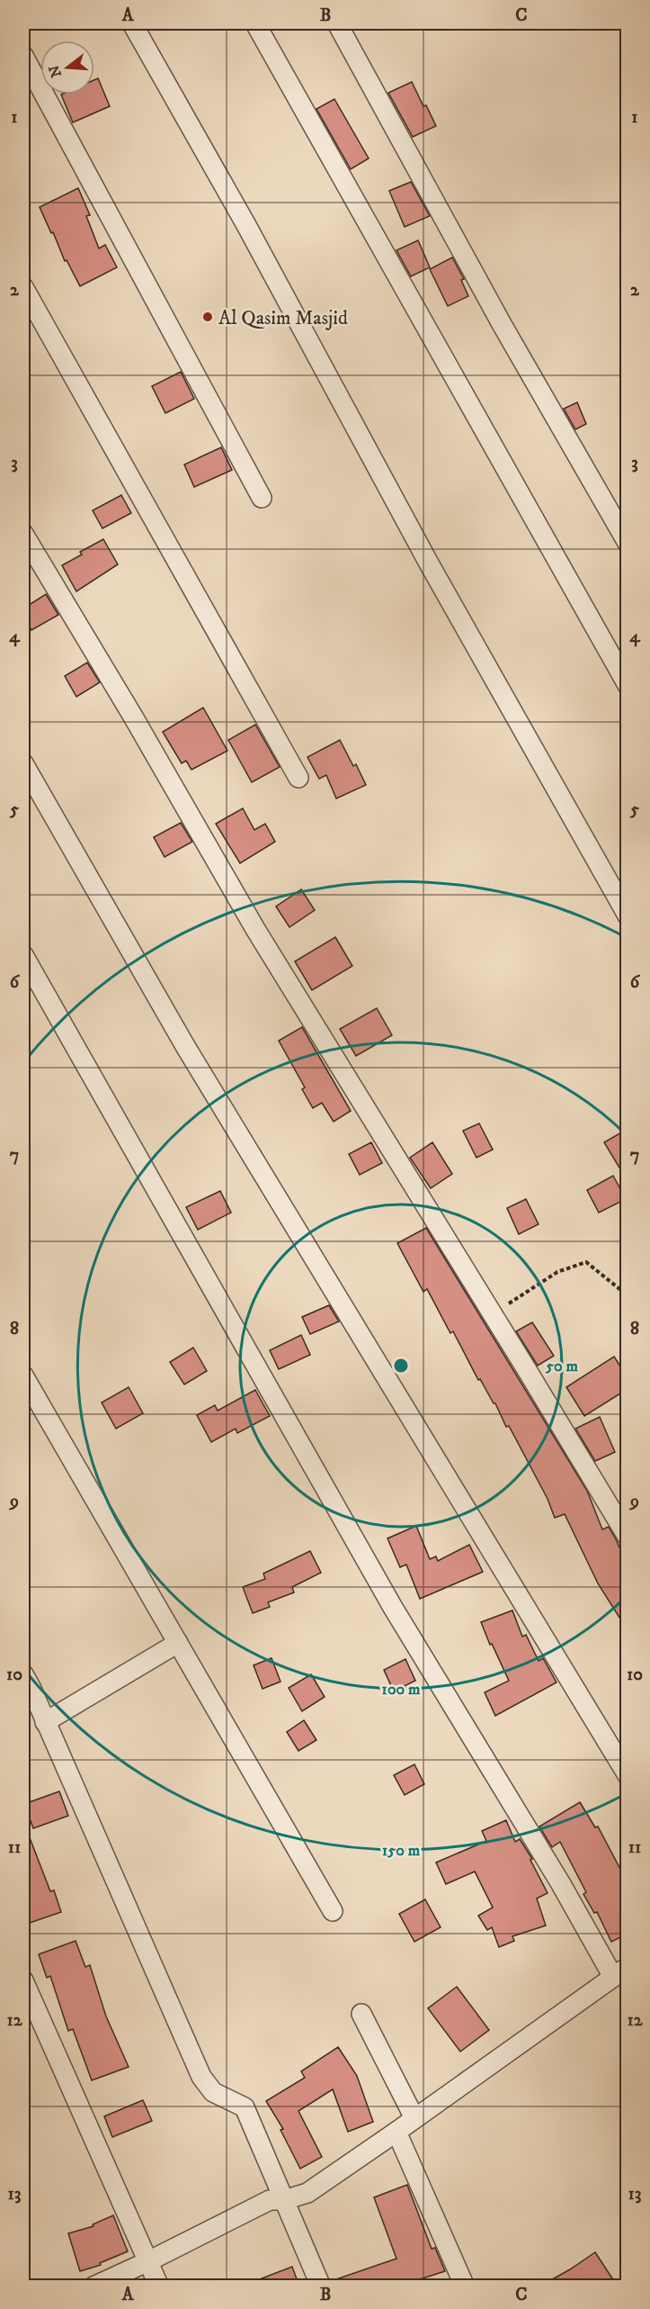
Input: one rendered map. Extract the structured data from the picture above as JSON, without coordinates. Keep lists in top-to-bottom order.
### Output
{
  "places": ["Al Qasim Masjid"],
  "north": "left",
  "grid": {
    "columns": ["A", "B", "C"],
    "rows": [
      "1",
      "2",
      "3",
      "4",
      "5",
      "6",
      "7",
      "8",
      "9",
      "10",
      "11",
      "12",
      "13"
    ]
  },
  "rings": ["50 m", "100 m", "150 m"]
}
